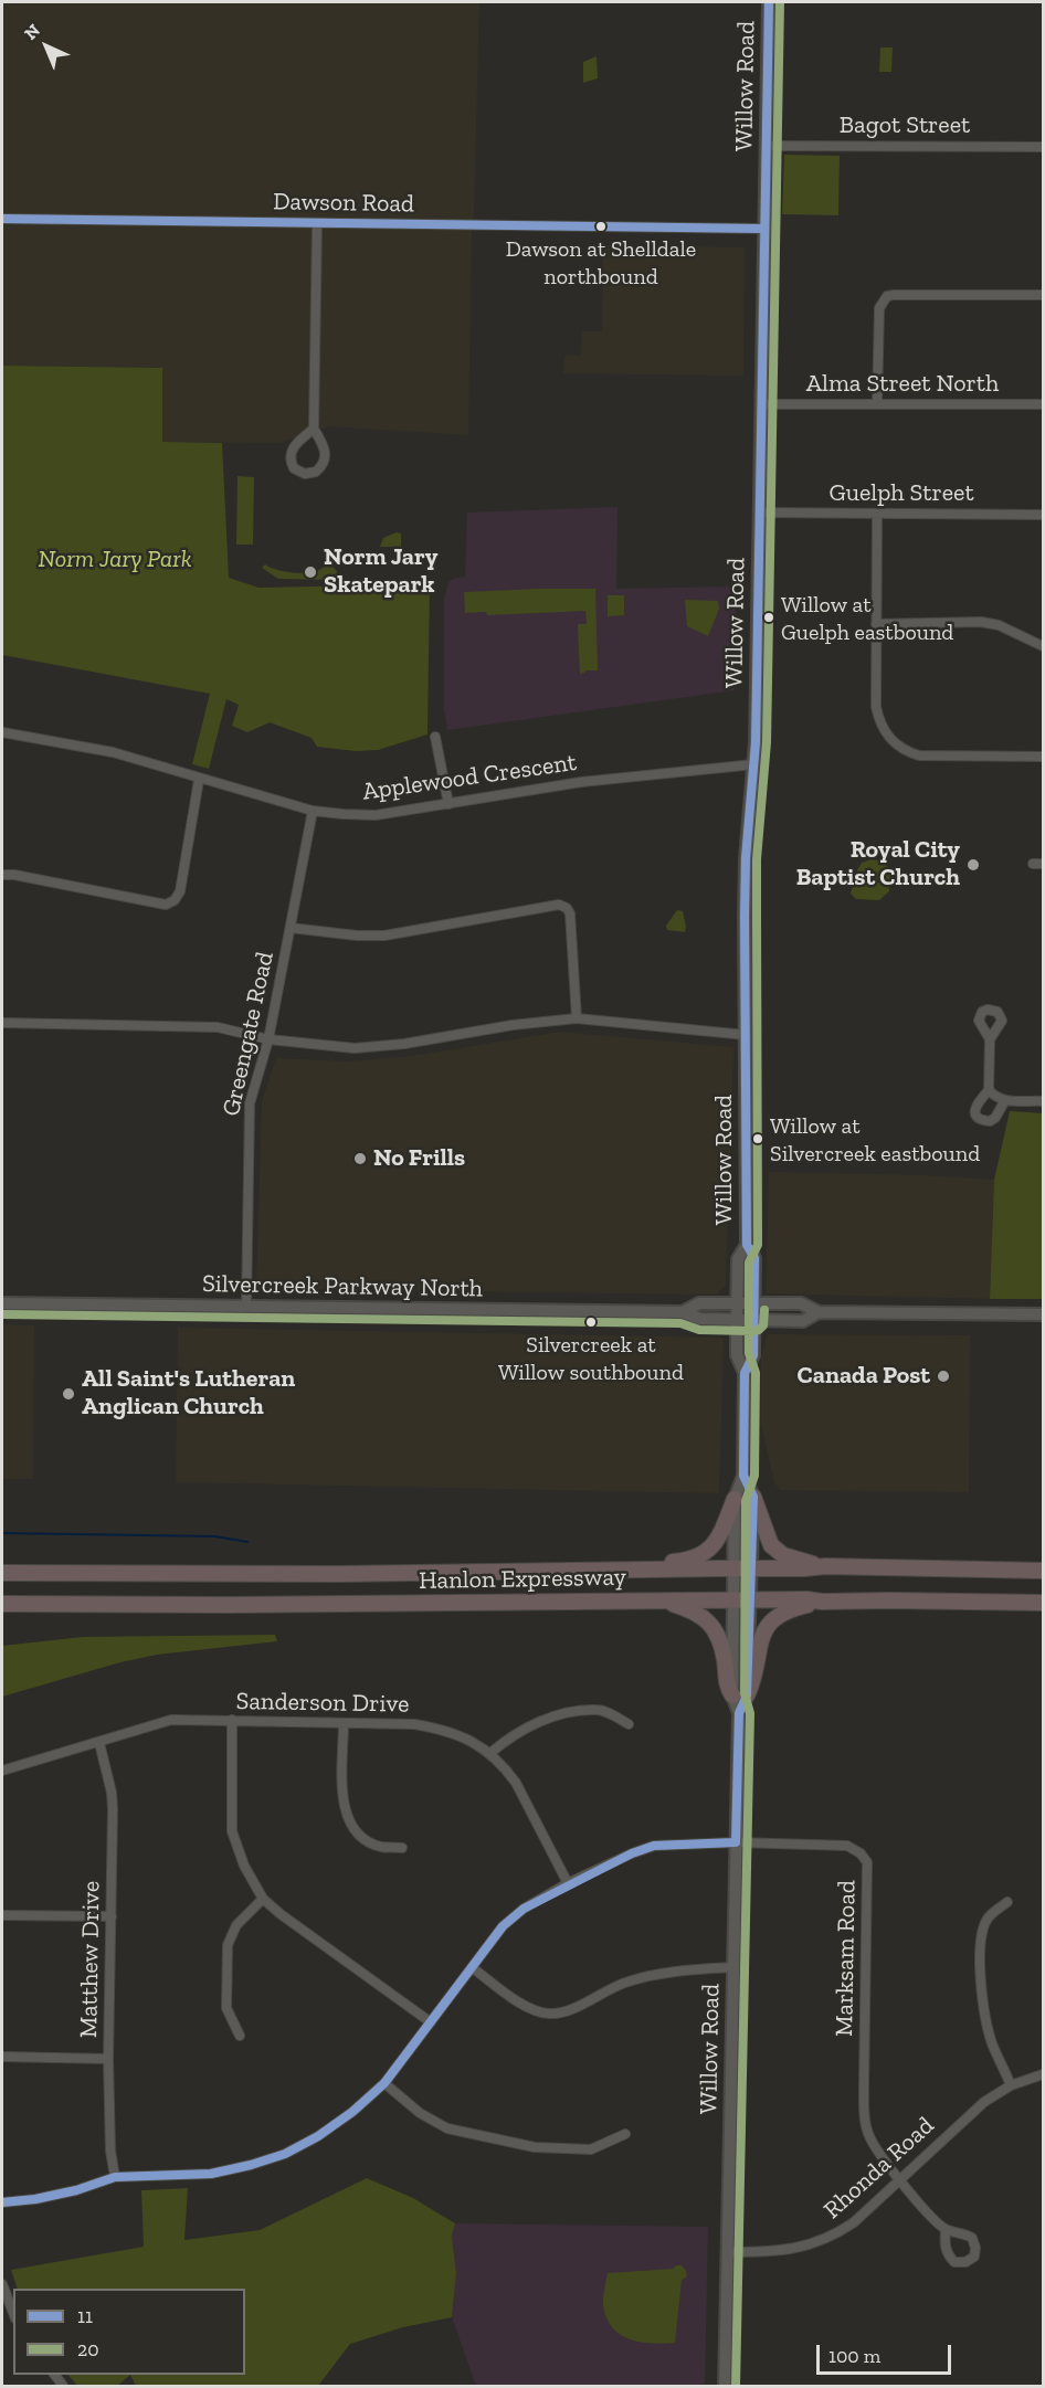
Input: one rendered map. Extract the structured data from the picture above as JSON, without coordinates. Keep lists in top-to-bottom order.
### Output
{
  "streets": {
    "highway": ["Hanlon Expressway"],
    "main road": ["Willow Road", "Silvercreek Parkway North"],
    "street": [
      "Bagot Street",
      "Dawson Road",
      "Alma Street North",
      "Guelph Street",
      "Applewood Crescent",
      "Greengate Road",
      "Sanderson Drive",
      "Marksam Road",
      "Matthew Drive",
      "Rhonda Road"
    ]
  },
  "crossings": [
    ["Willow Road", "Bagot Street"],
    ["Willow Road", "Dawson Road"],
    ["Willow Road", "Alma Street North"],
    ["Willow Road", "Guelph Street"],
    ["Willow Road", "Applewood Crescent"],
    ["Willow Road", "Silvercreek Parkway North"],
    ["Willow Road", "Hanlon Expressway"],
    ["Willow Road", "Marksam Road"],
    ["Willow Road", "Rhonda Road"],
    ["Applewood Crescent", "Greengate Road"],
    ["Greengate Road", "Silvercreek Parkway North"],
    ["Sanderson Drive", "Marksam Road"],
    ["Sanderson Drive", "Matthew Drive"],
    ["Marksam Road", "Matthew Drive"],
    ["Marksam Road", "Rhonda Road"]
  ],
  "parks": ["Norm Jary Park"],
  "places": [
    "Dawson at Shelldale northbound",
    "Norm Jary Skatepark",
    "Willow at Guelph eastbound",
    "Royal City Baptist Church",
    "Willow at Silvercreek eastbound",
    "No Frills",
    "Silvercreek at Willow southbound",
    "Canada Post",
    "All Saint's Lutheran Anglican Church"
  ],
  "lines": ["transit line 11", "transit line 20"],
  "legend": ["11", "20"],
  "scale_bar": "100 m",
  "north": "top left"
}
